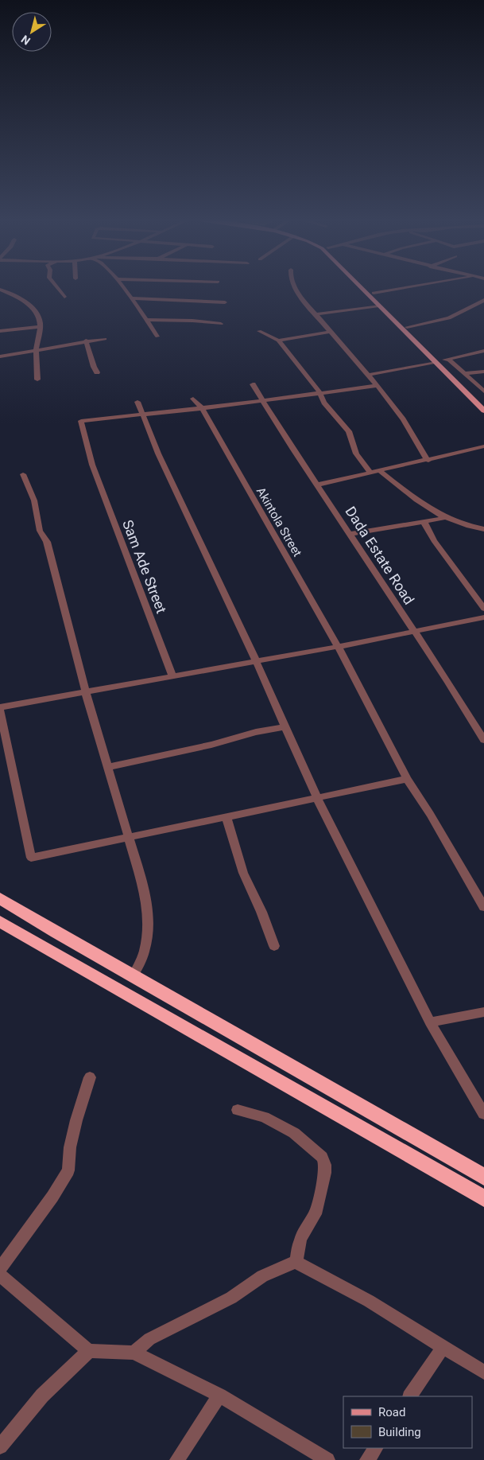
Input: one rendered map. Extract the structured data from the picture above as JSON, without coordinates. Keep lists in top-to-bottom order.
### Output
{
  "streets": {
    "street": ["Akintola Street", "Dada Estate Road", "Sam Ade Street"]
  },
  "legend": ["Road", "Building"],
  "north": "bottom left"
}
